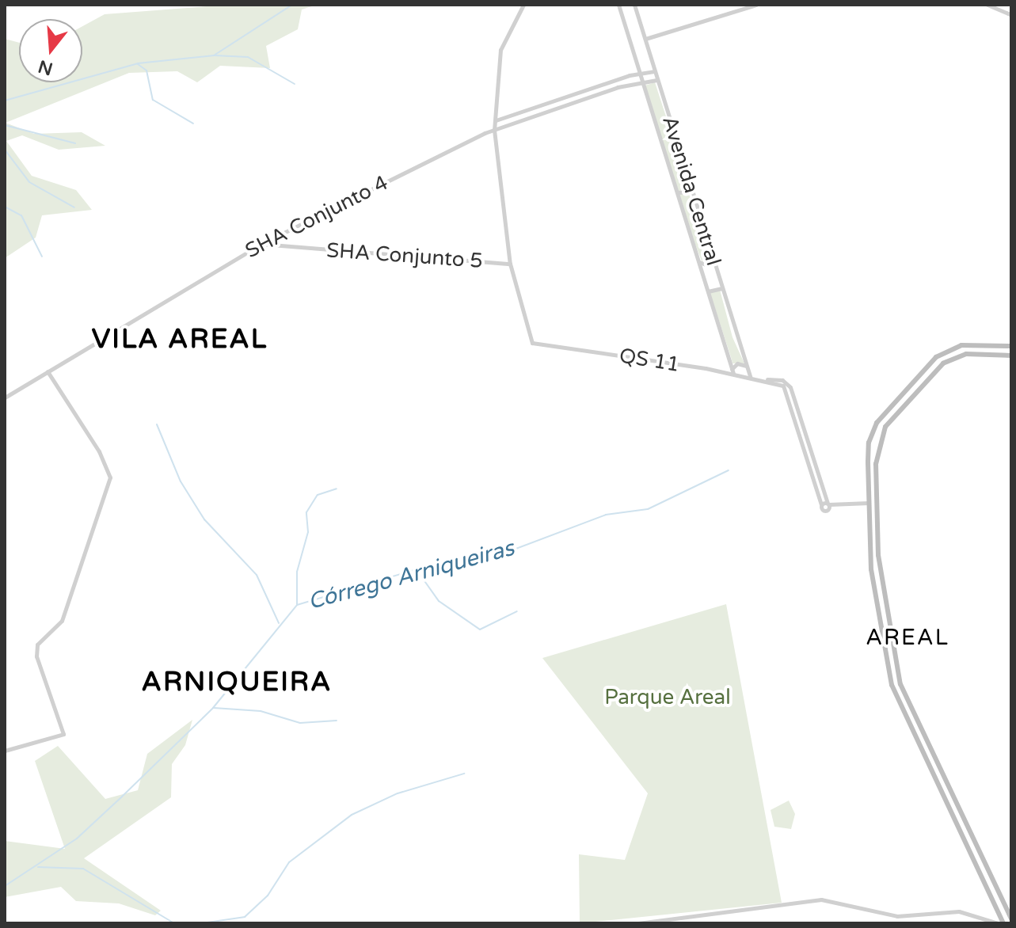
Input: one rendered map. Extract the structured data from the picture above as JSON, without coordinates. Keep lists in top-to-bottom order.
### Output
{
  "streets": {
    "street": [
      "Avenida Central",
      "SHA Conjunto 4",
      "SHA Conjunto 5",
      "QS 11"
    ]
  },
  "crossings": [
    ["Avenida Central", "SHA Conjunto 4"],
    ["Avenida Central", "QS 11"],
    ["SHA Conjunto 4", "SHA Conjunto 5"],
    ["SHA Conjunto 5", "QS 11"]
  ],
  "districts": ["VILA AREAL", "AREAL", "ARNIQUEIRA"],
  "water": ["Córrego Arniqueiras"],
  "parks": ["Parque Areal"],
  "north": "bottom"
}
